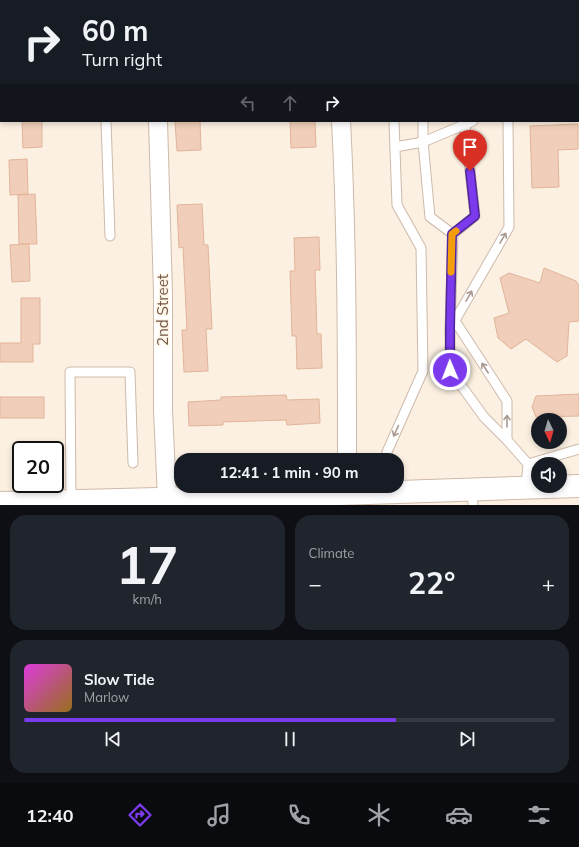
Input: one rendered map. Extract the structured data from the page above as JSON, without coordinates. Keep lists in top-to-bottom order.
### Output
{
  "streets": {
    "street": ["2nd Street"]
  },
  "north": "bottom",
  "page": {
    "turn": ["60 m", "Turn right"],
    "limit": "20",
    "trip": "12:41 · 1 min · 90 m",
    "tile": [
      ["17", "km/h"],
      "Climate"
    ],
    "heat": ["−", "22°", "+"],
    "song": ["Slow Tide", "Marlow"],
    "tabs": "12:40"
  }
}
